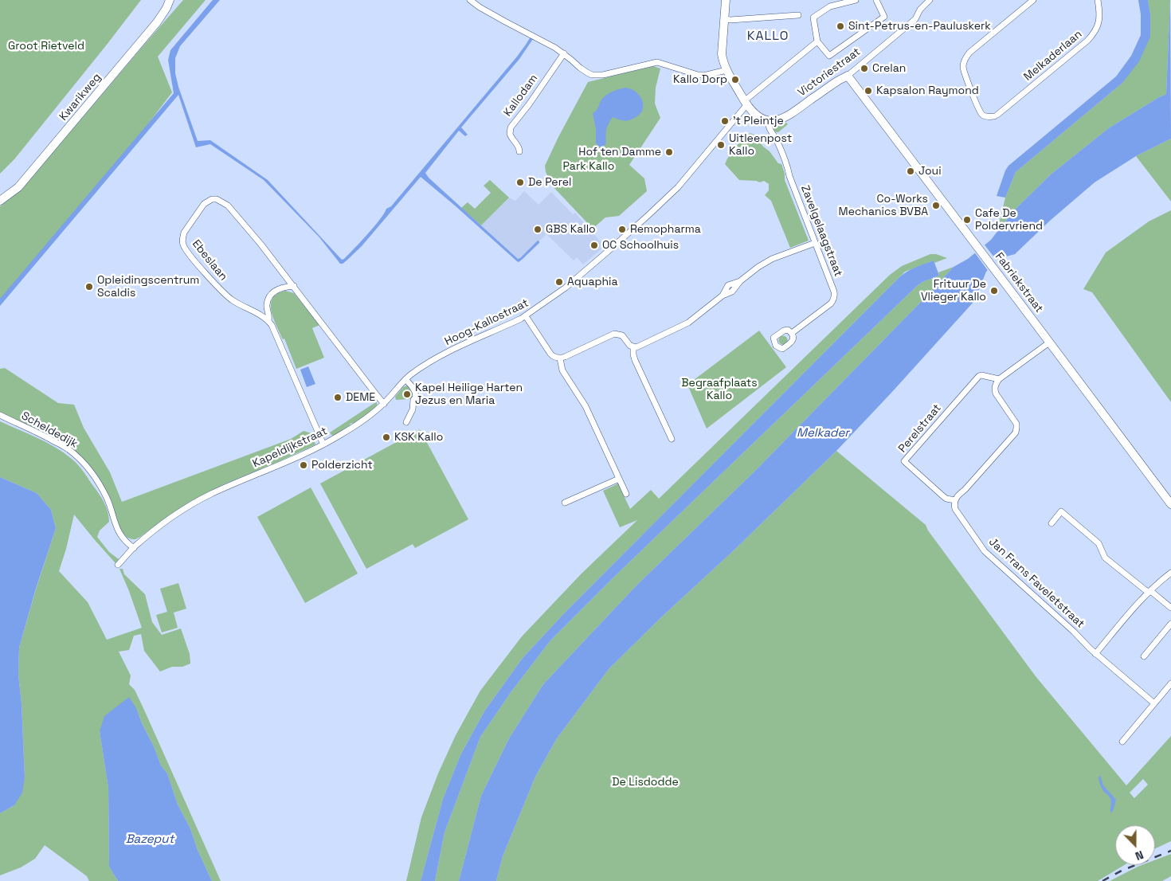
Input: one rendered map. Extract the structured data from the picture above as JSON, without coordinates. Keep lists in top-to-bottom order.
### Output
{
  "streets": {
    "main road": ["Victoriestraat", "Kwarikweg", "Fabriekstraat"],
    "street": [
      "Melkaderlaan",
      "Kallodam",
      "Zavelgelaagstraat",
      "Ebeslaan",
      "Hoog-Kallostraat",
      "Perelstraat",
      "Scheldedijk",
      "Kapeldijkstraat",
      "Jan Frans Faveletstraat"
    ]
  },
  "crossings": [
    ["Victoriestraat", "Zavelgelaagstraat"],
    ["Victoriestraat", "Fabriekstraat"],
    ["Ebeslaan", "Kapeldijkstraat"],
    ["Hoog-Kallostraat", "Kapeldijkstraat"],
    ["Perelstraat", "Jan Frans Faveletstraat"],
    ["Scheldedijk", "Kapeldijkstraat"]
  ],
  "districts": ["KALLO"],
  "water": ["Melkader", "Bazeput"],
  "parks": [
    "Groot Rietveld",
    "Park Kallo",
    "Begraafplaats Kallo",
    "De Lisdodde"
  ],
  "places": [
    "Sint-Petrus-en-Pauluskerk",
    "Crelan",
    "Kallo Dorp",
    "Kapsalon Raymond",
    "'t Pleintje",
    "Uitleenpost Kallo",
    "Hof ten Damme",
    "Joui",
    "De Perel",
    "Co-Works Mechanics BVBA",
    "Cafe De Poldervriend",
    "GBS Kallo",
    "Remopharma",
    "OC Schoolhuis",
    "Aquaphia",
    "Opleidingscentrum Scaldis",
    "Frituur De Vlieger Kallo",
    "Kapel Heilige Harten Jezus en Maria",
    "DEME",
    "KSK Kallo",
    "Polderzicht"
  ],
  "north": "bottom"
}
